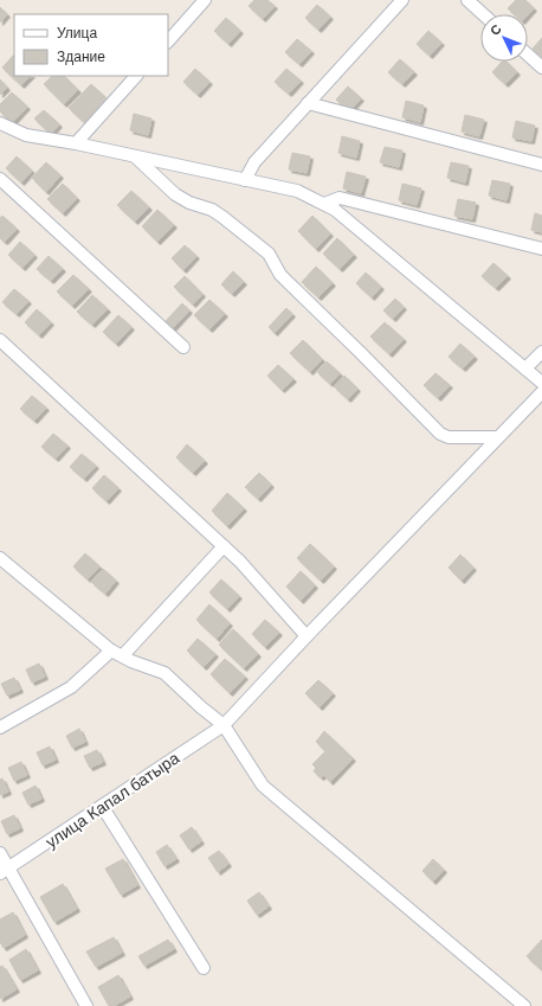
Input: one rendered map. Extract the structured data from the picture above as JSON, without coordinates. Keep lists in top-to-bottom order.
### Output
{
  "streets": {
    "street": ["улица Капал батыра"]
  },
  "legend": ["Улица", "Здание"],
  "north": "top left"
}
